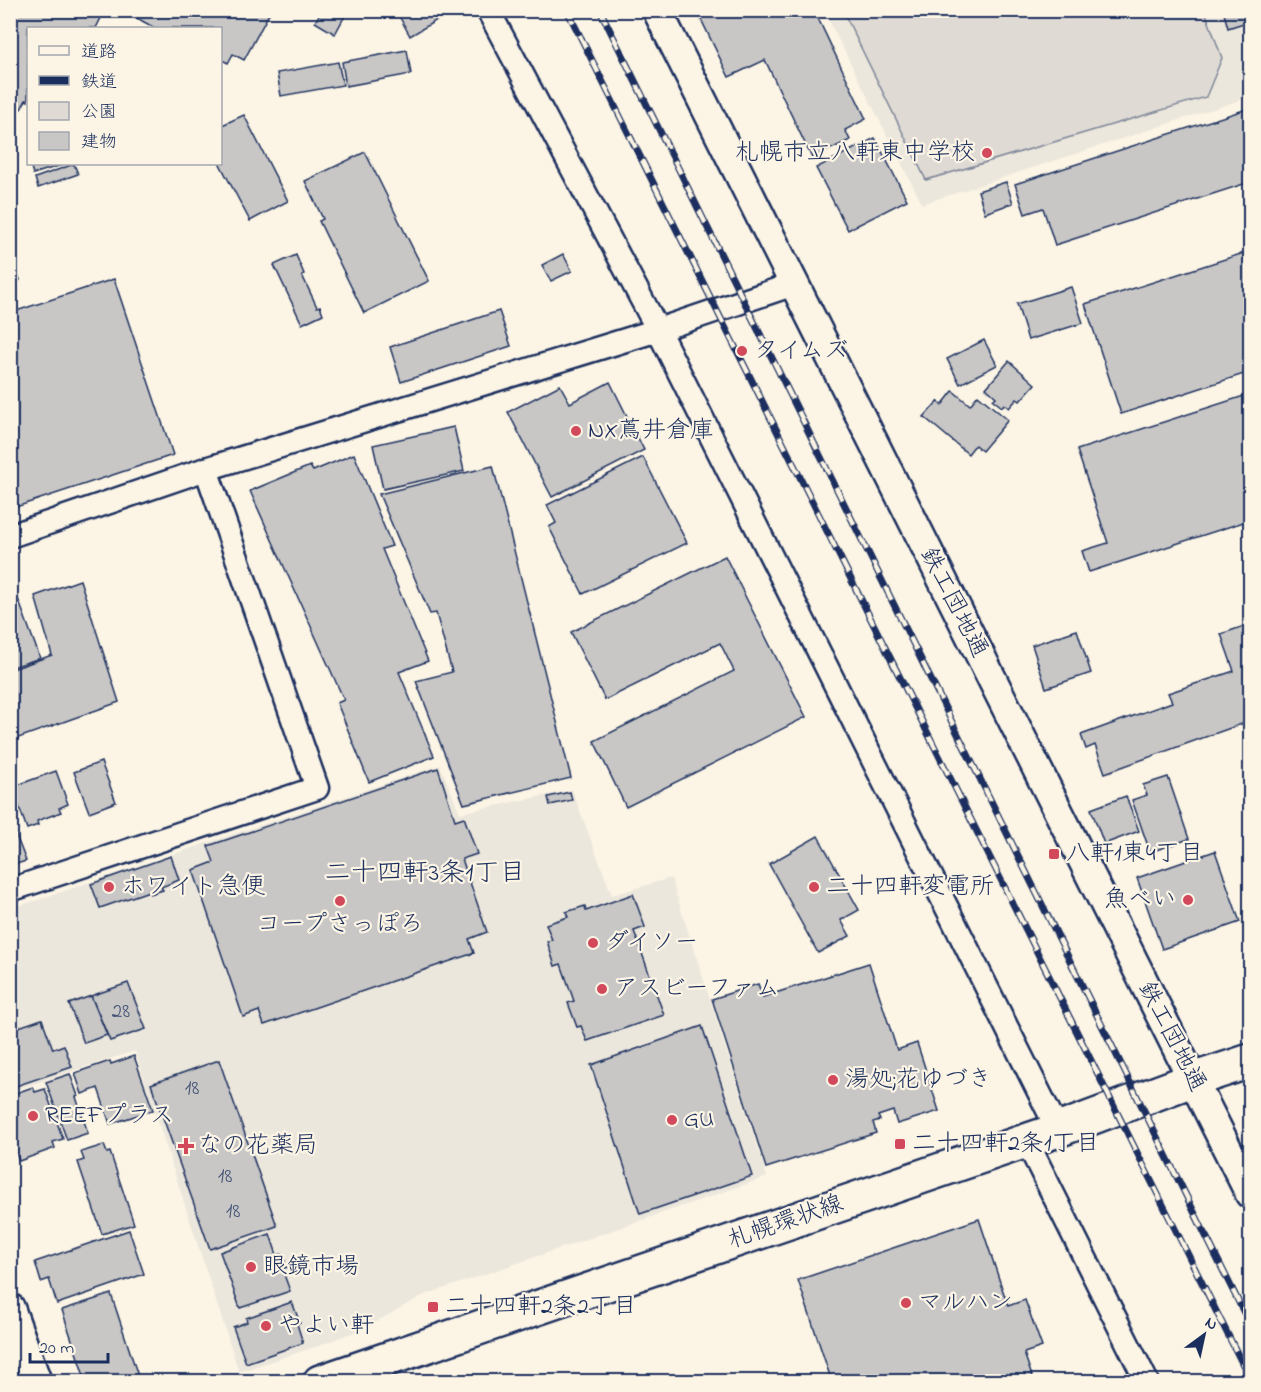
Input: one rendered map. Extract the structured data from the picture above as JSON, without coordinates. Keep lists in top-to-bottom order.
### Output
{
  "streets": {
    "main road": ["札幌環状線"],
    "street": ["鉄工団地通"]
  },
  "crossings": [
    ["鉄工団地通", "札幌環状線"]
  ],
  "districts": ["二十四軒3条1丁目"],
  "places": {
    "other": [
      "札幌市立八軒東中学校",
      "タイムズ",
      "NX蔦井倉庫",
      "ホワイト急便",
      "二十四軒変電所",
      "魚べい",
      "コープさっぽろ",
      "ダイソー",
      "アスビーファム",
      "湯処;花ゆづき",
      "REEFプラス",
      "GU",
      "眼鏡市場",
      "マルハン",
      "やよい軒"
    ],
    "transit": ["八軒1東4丁目", "二十四軒2条1丁目", "二十四軒2条2丁目"],
    "health": ["なの花薬局"]
  },
  "house_numbers": [
    "28",
    "18",
    "18",
    "18"
  ],
  "legend": [
    "道路",
    "鉄道",
    "公園",
    "建物"
  ],
  "scale_bar": "20 m",
  "north": "top right"
}
